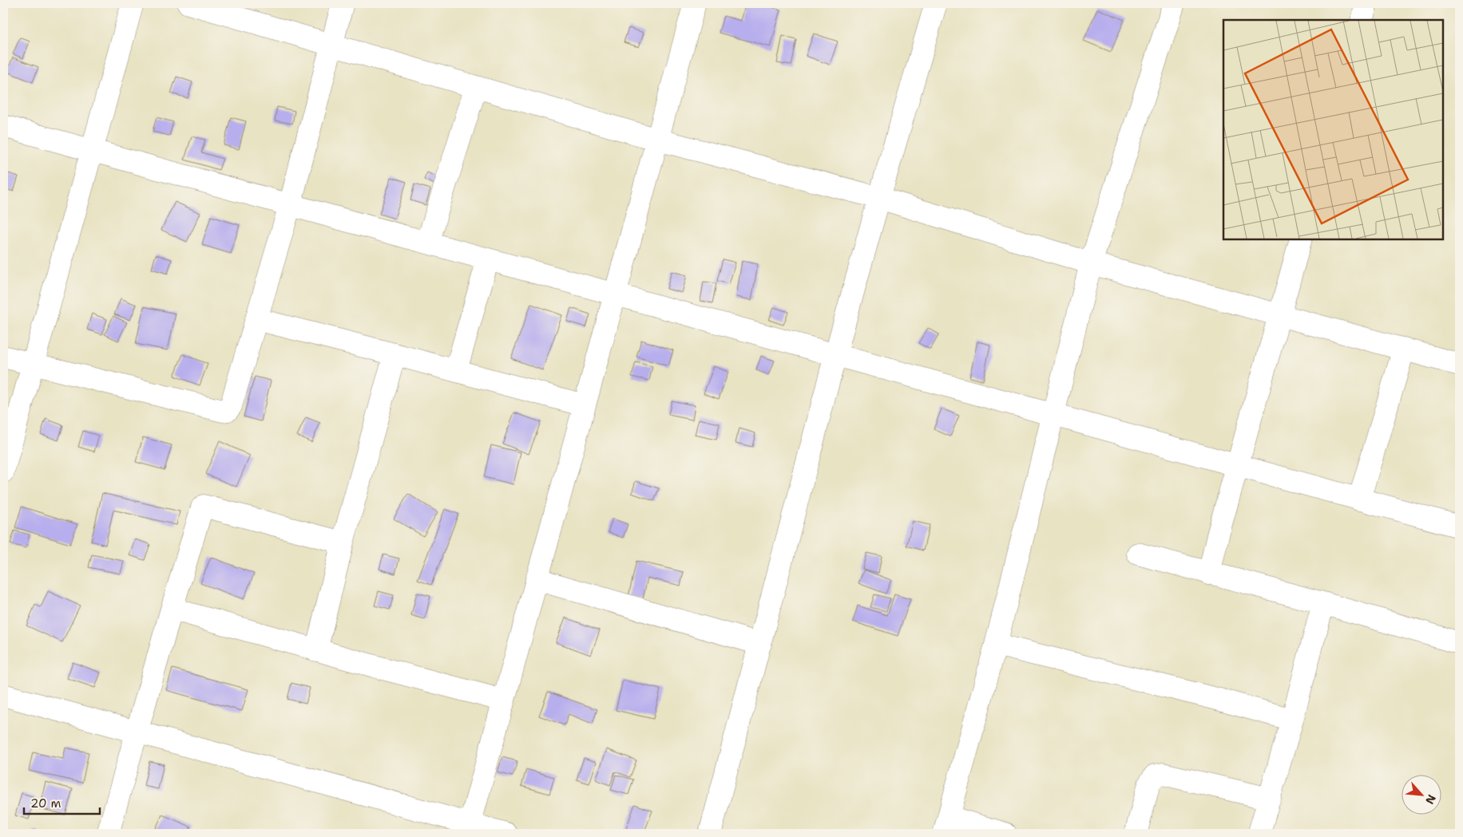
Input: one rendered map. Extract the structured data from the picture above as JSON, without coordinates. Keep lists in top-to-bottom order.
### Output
{
  "scale_bar": "20 m",
  "north": "bottom right"
}
